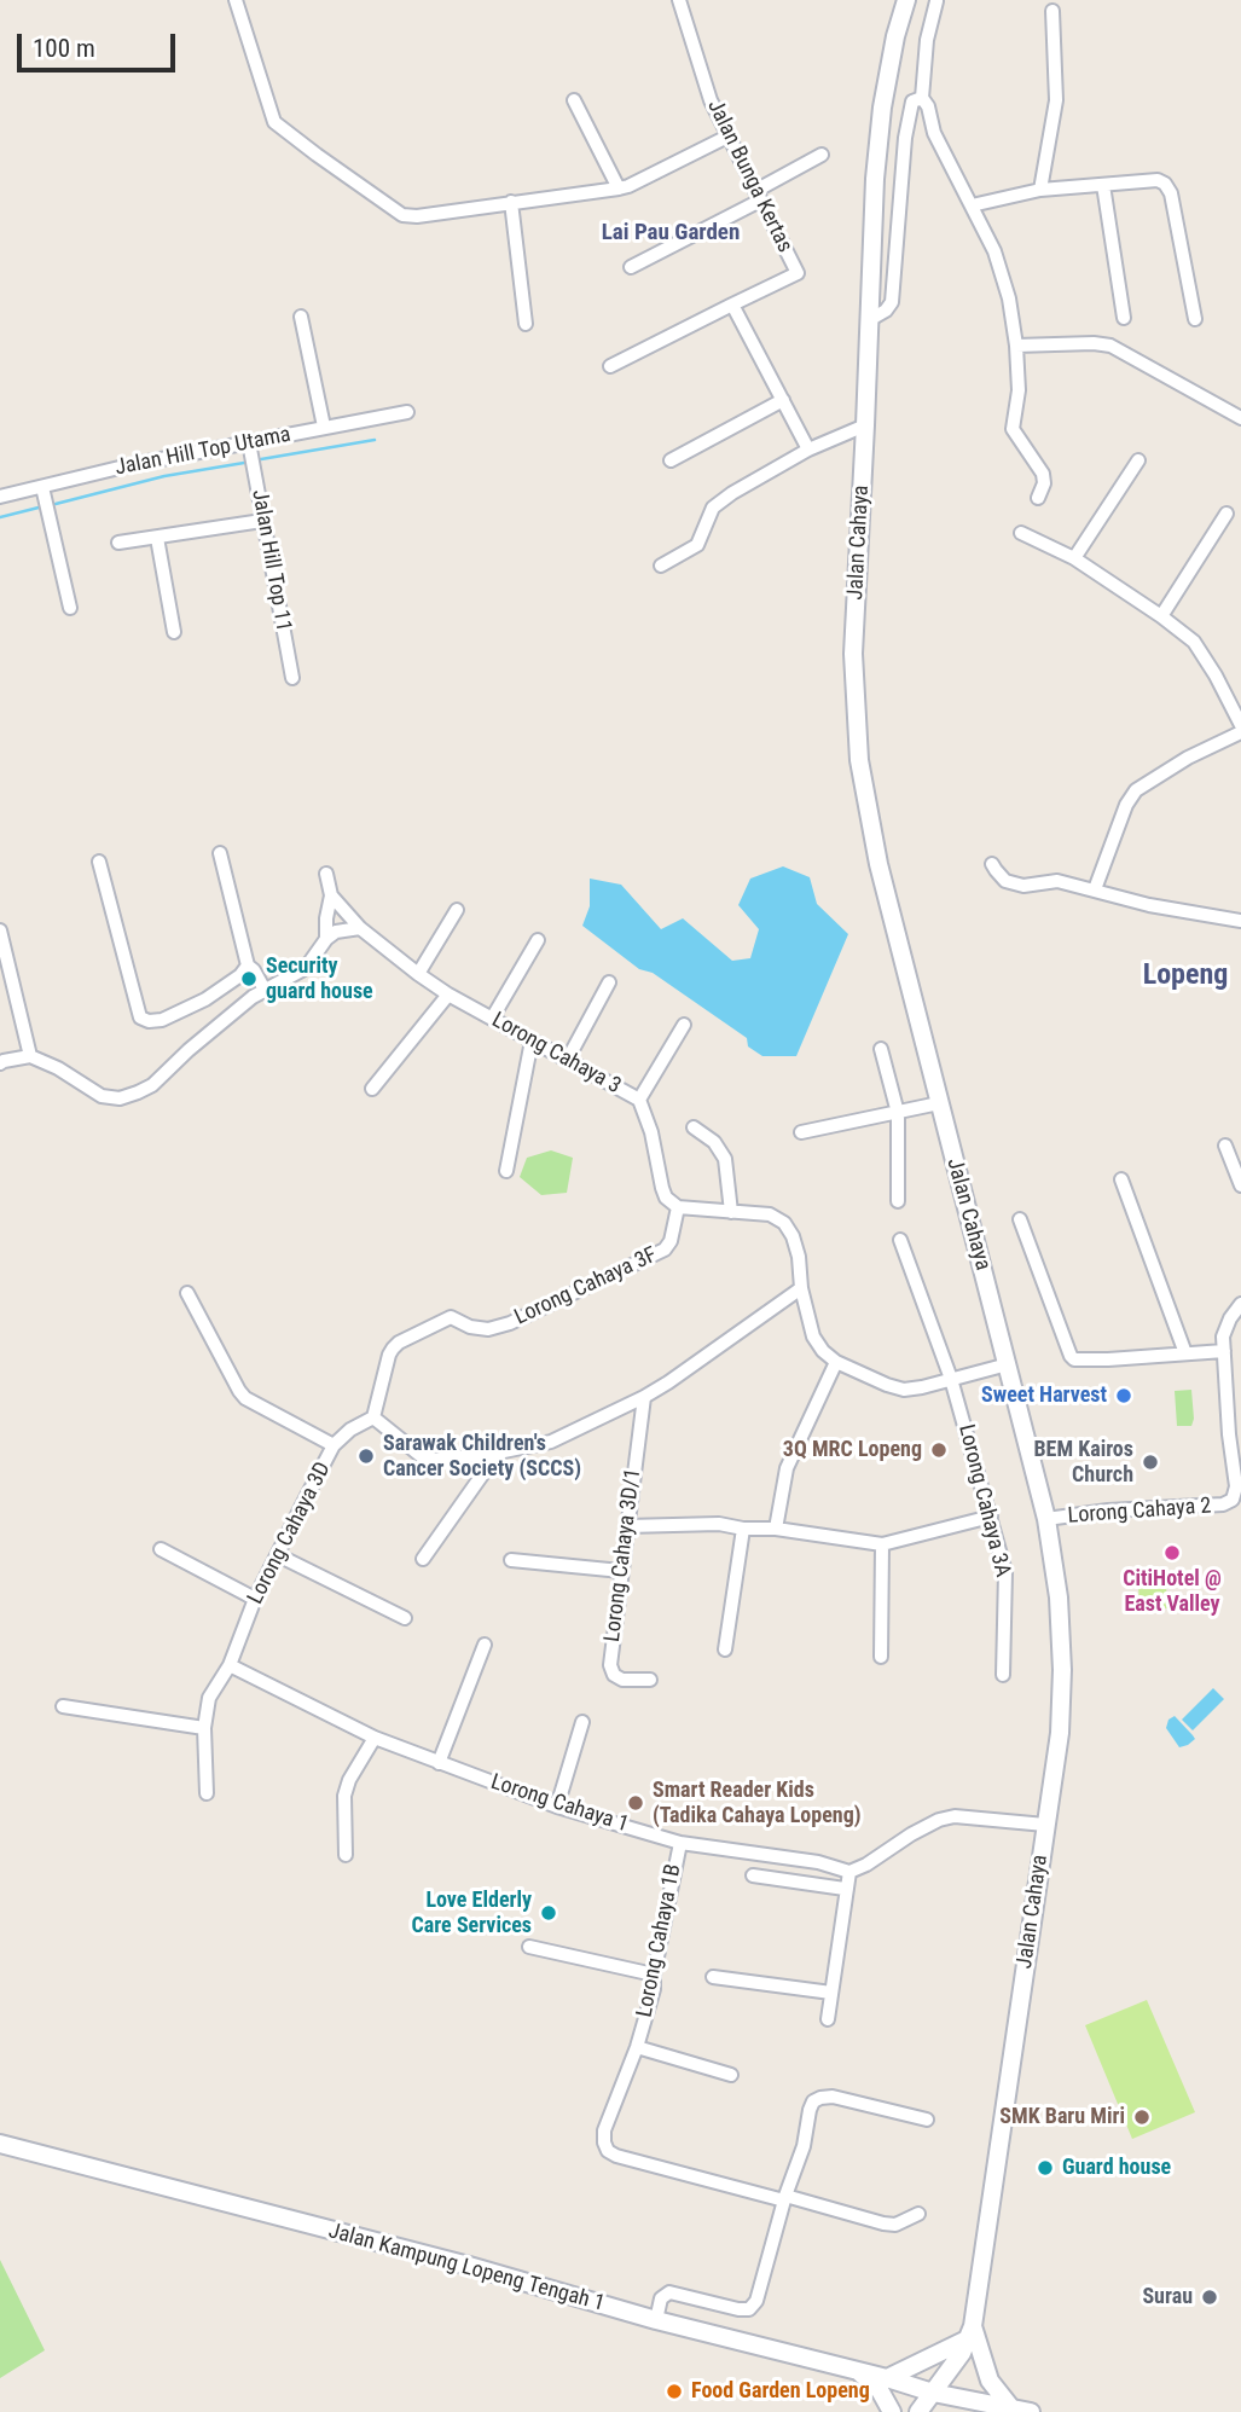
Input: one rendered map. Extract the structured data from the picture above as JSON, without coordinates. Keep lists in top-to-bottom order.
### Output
{
  "streets": {
    "street": [
      "Jalan Bunga Kertas",
      "Jalan Hill Top Utama",
      "Jalan Cahaya",
      "Jalan Hill Top 11",
      "Lorong Cahaya 3",
      "Lorong Cahaya 3F",
      "Lorong Cahaya 3A",
      "Lorong Cahaya 2",
      "Lorong Cahaya 3D",
      "Lorong Cahaya 3D/1",
      "Lorong Cahaya 1",
      "Lorong Cahaya 1B",
      "Jalan Kampung Lopeng Tengah 1"
    ]
  },
  "crossings": [
    ["Jalan Hill Top Utama", "Jalan Hill Top 11"],
    ["Jalan Cahaya", "Lorong Cahaya 2"],
    ["Jalan Cahaya", "Jalan Kampung Lopeng Tengah 1"],
    ["Lorong Cahaya 3", "Lorong Cahaya 3F"],
    ["Lorong Cahaya 3F", "Lorong Cahaya 3D"],
    ["Lorong Cahaya 3D", "Lorong Cahaya 1"],
    ["Lorong Cahaya 1", "Lorong Cahaya 1B"]
  ],
  "districts": ["Lai Pau Garden", "Lopeng"],
  "places": [
    "Security guard house",
    "Sweet Harvest",
    "3Q MRC Lopeng",
    "Sarawak Children's Cancer Society (SCCS)",
    "BEM Kairos Church",
    "CitiHotel @ East Valley",
    "Smart Reader Kids (Tadika Cahaya Lopeng)",
    "Love Elderly Care Services",
    "SMK Baru Miri",
    "Guard house",
    "Surau",
    "Food Garden Lopeng"
  ],
  "scale_bar": "100 m"
}
